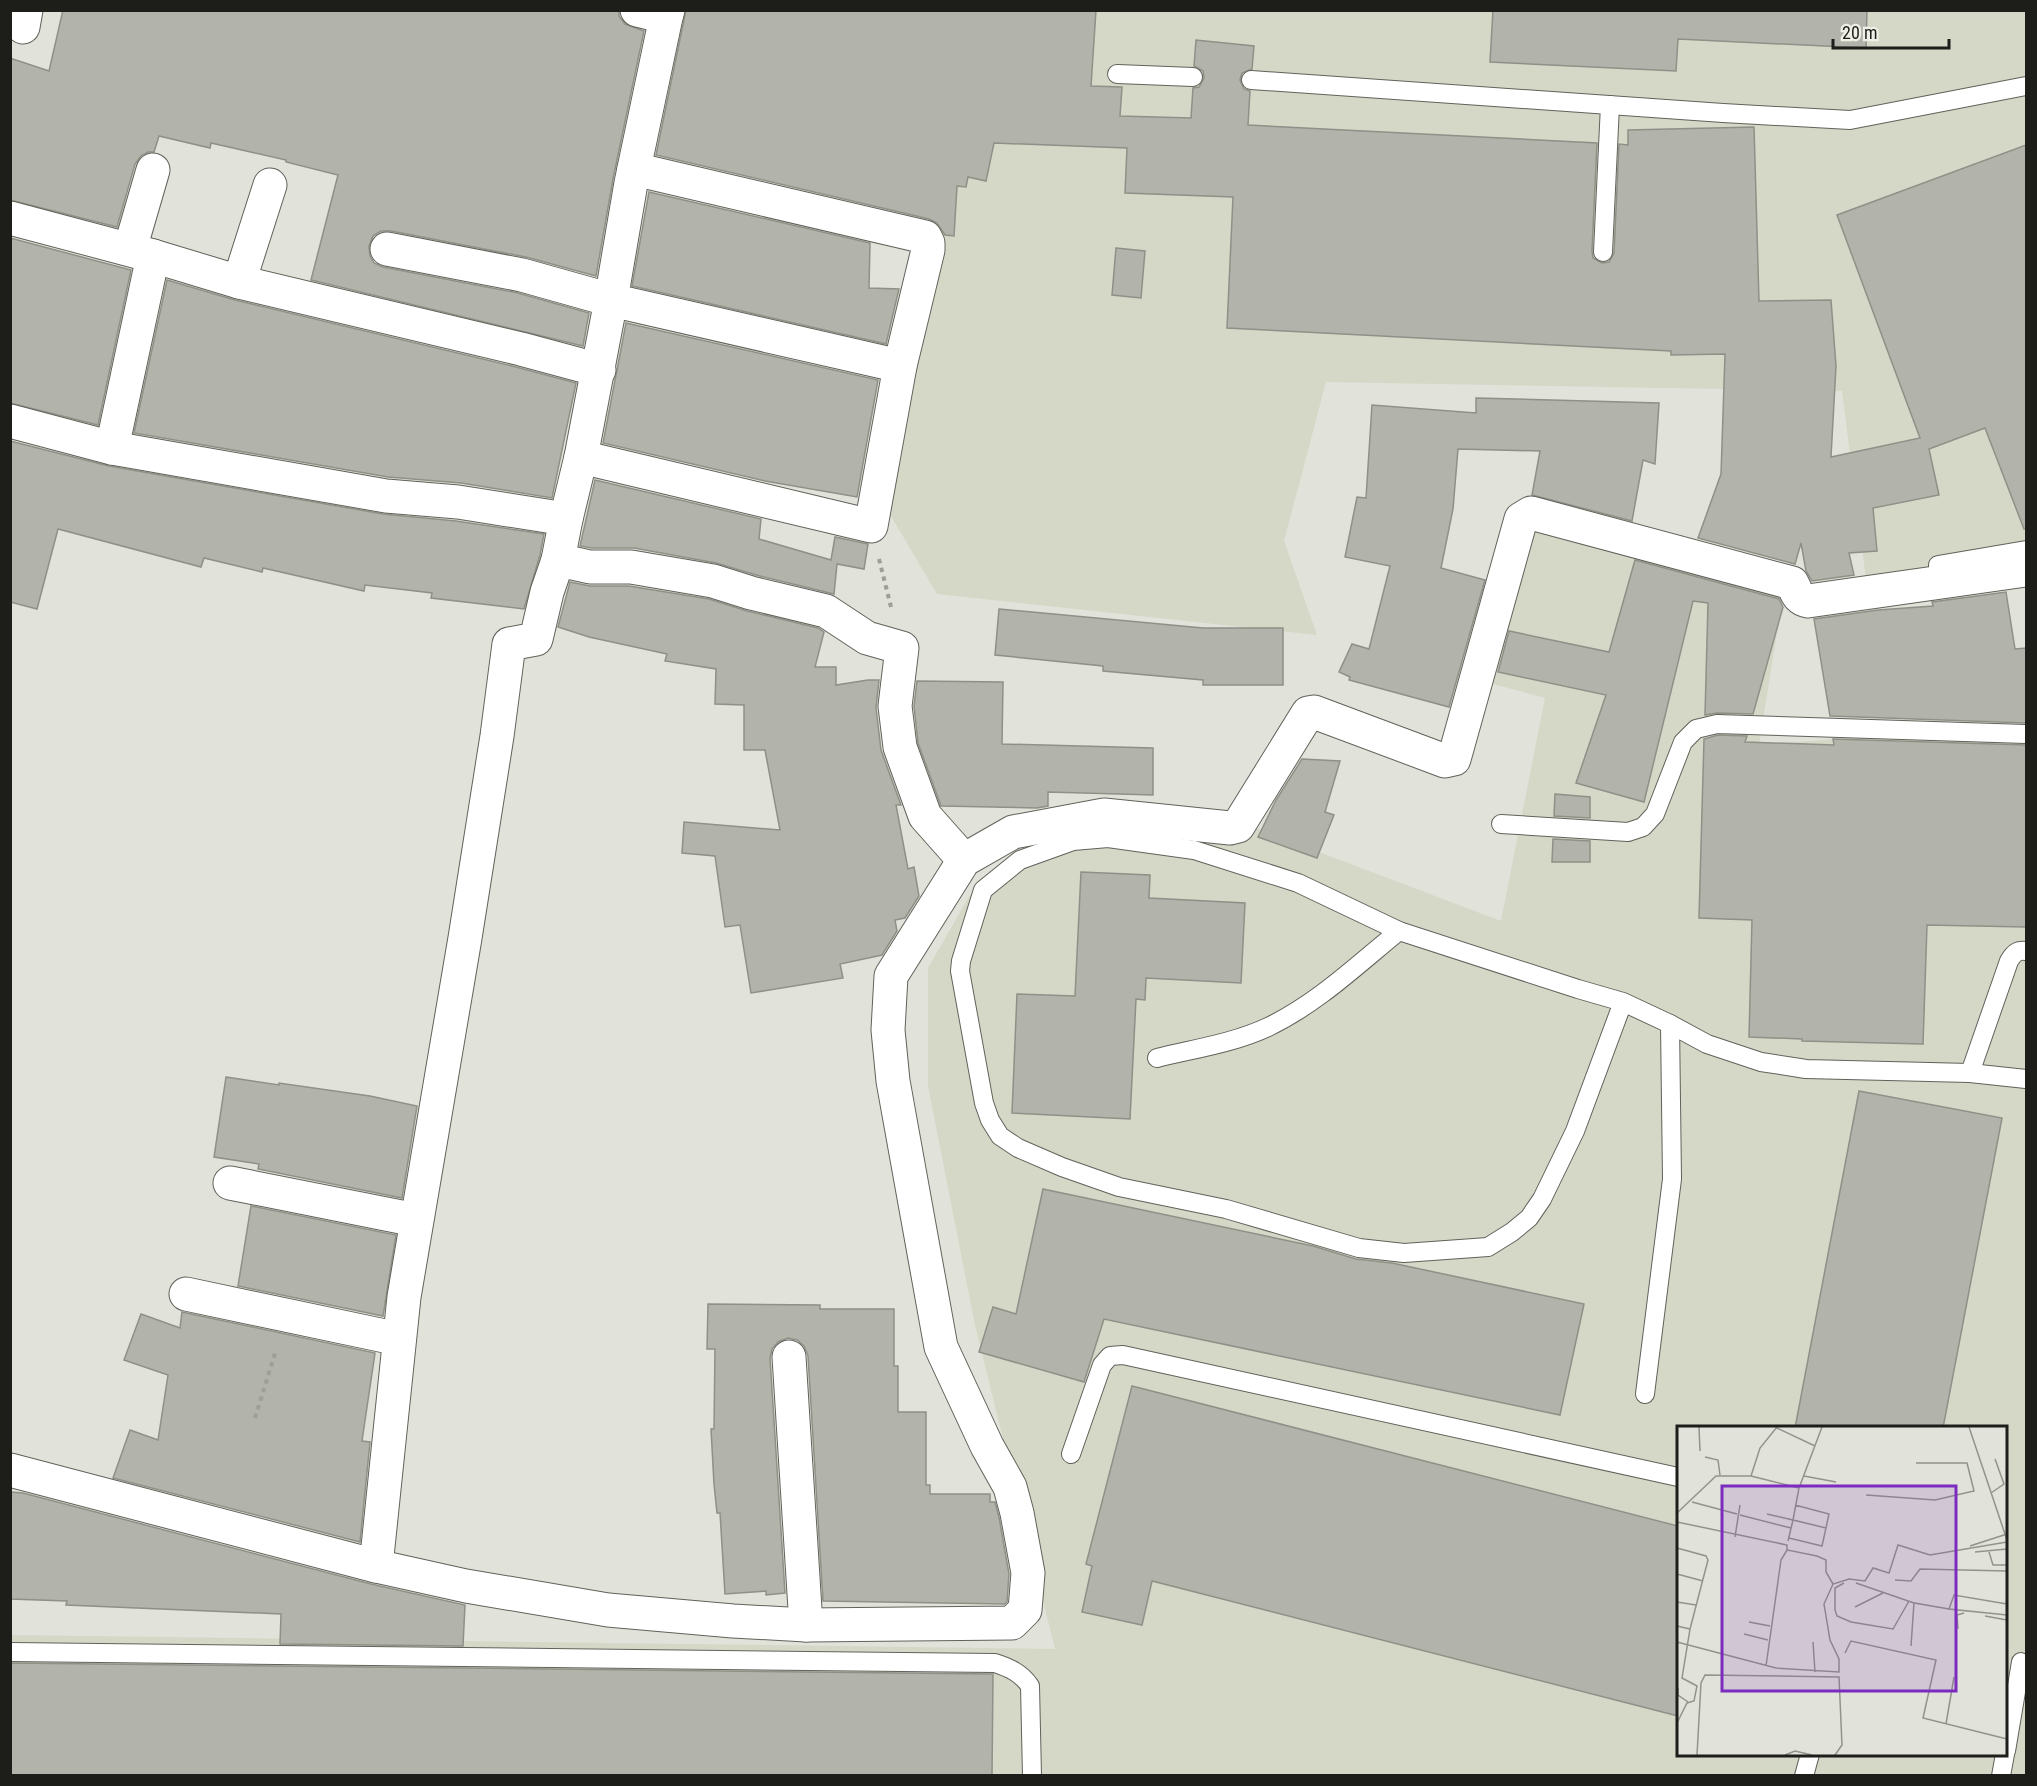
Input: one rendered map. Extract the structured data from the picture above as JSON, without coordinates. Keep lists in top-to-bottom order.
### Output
{
  "scale_bar": "20 m"
}
